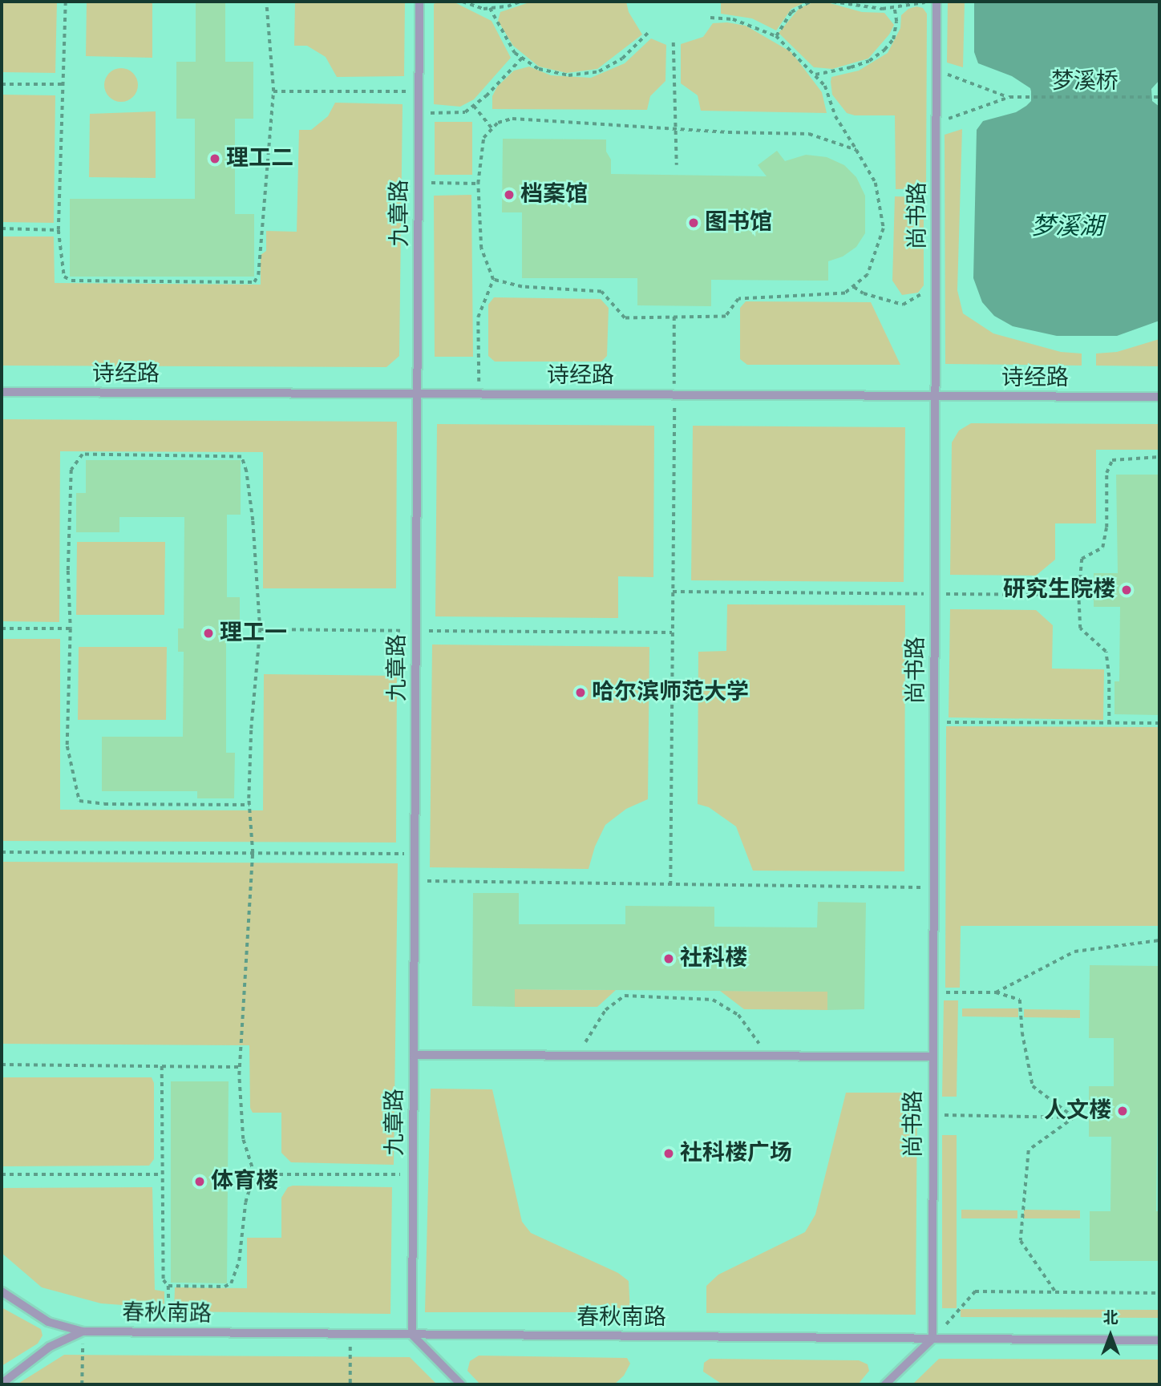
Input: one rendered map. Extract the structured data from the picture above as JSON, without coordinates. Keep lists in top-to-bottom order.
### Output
{
  "streets": {
    "lane": [
      "九章路",
      "尚书路",
      "诗经路",
      "春秋南路"
    ],
    "path": ["梦溪桥"]
  },
  "crossings": [
    ["九章路", "诗经路"],
    ["九章路", "春秋南路"],
    ["尚书路", "诗经路"],
    ["尚书路", "春秋南路"]
  ],
  "water": ["梦溪湖"],
  "places": [
    "理工二",
    "档案馆",
    "图书馆",
    "研究生院楼",
    "理工一",
    "哈尔滨师范大学",
    "社科楼",
    "人文楼",
    "社科楼广场",
    "体育楼"
  ],
  "north": "top"
}
